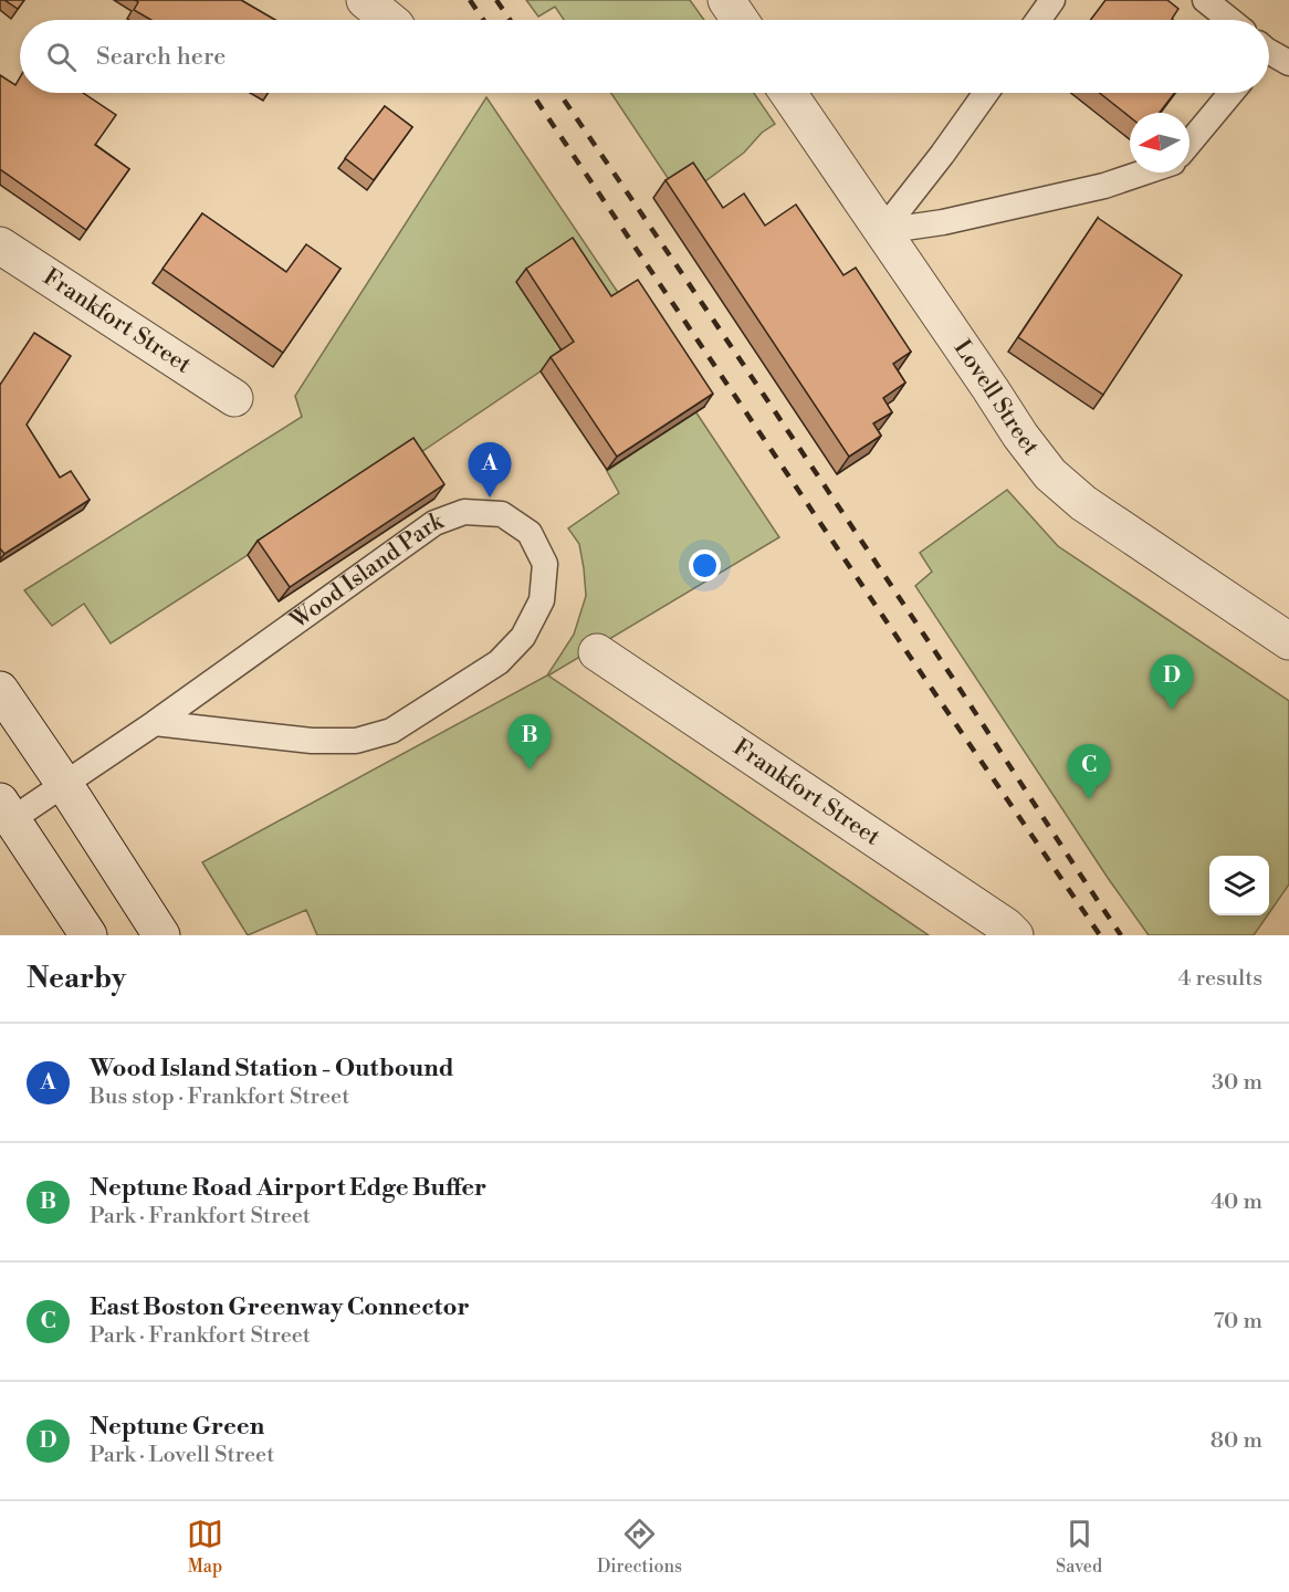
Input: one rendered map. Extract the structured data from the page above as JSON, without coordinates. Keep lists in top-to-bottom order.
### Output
{
  "streets": {
    "street": ["Frankfort Street", "Lovell Street"],
    "lane": ["Wood Island Park"]
  },
  "north": "left",
  "page": {
    "search": "Search here",
    "pins": [
      "A",
      "D",
      "B",
      "C"
    ],
    "heading": ["Nearby", "4 results"],
    "list": [
      {
        "mark": "A",
        "name": "Wood Island Station - Outbound",
        "note": "Bus stop · Frankfort Street",
        "value": "30 m"
      },
      {
        "mark": "B",
        "name": "Neptune Road Airport Edge Buffer",
        "note": "Park · Frankfort Street",
        "value": "40 m"
      },
      {
        "mark": "C",
        "name": "East Boston Greenway Connector",
        "note": "Park · Frankfort Street",
        "value": "70 m"
      },
      {
        "mark": "D",
        "name": "Neptune Green",
        "note": "Park · Lovell Street",
        "value": "80 m"
      }
    ],
    "nav": ["Map", "Directions", "Saved"]
  }
}
